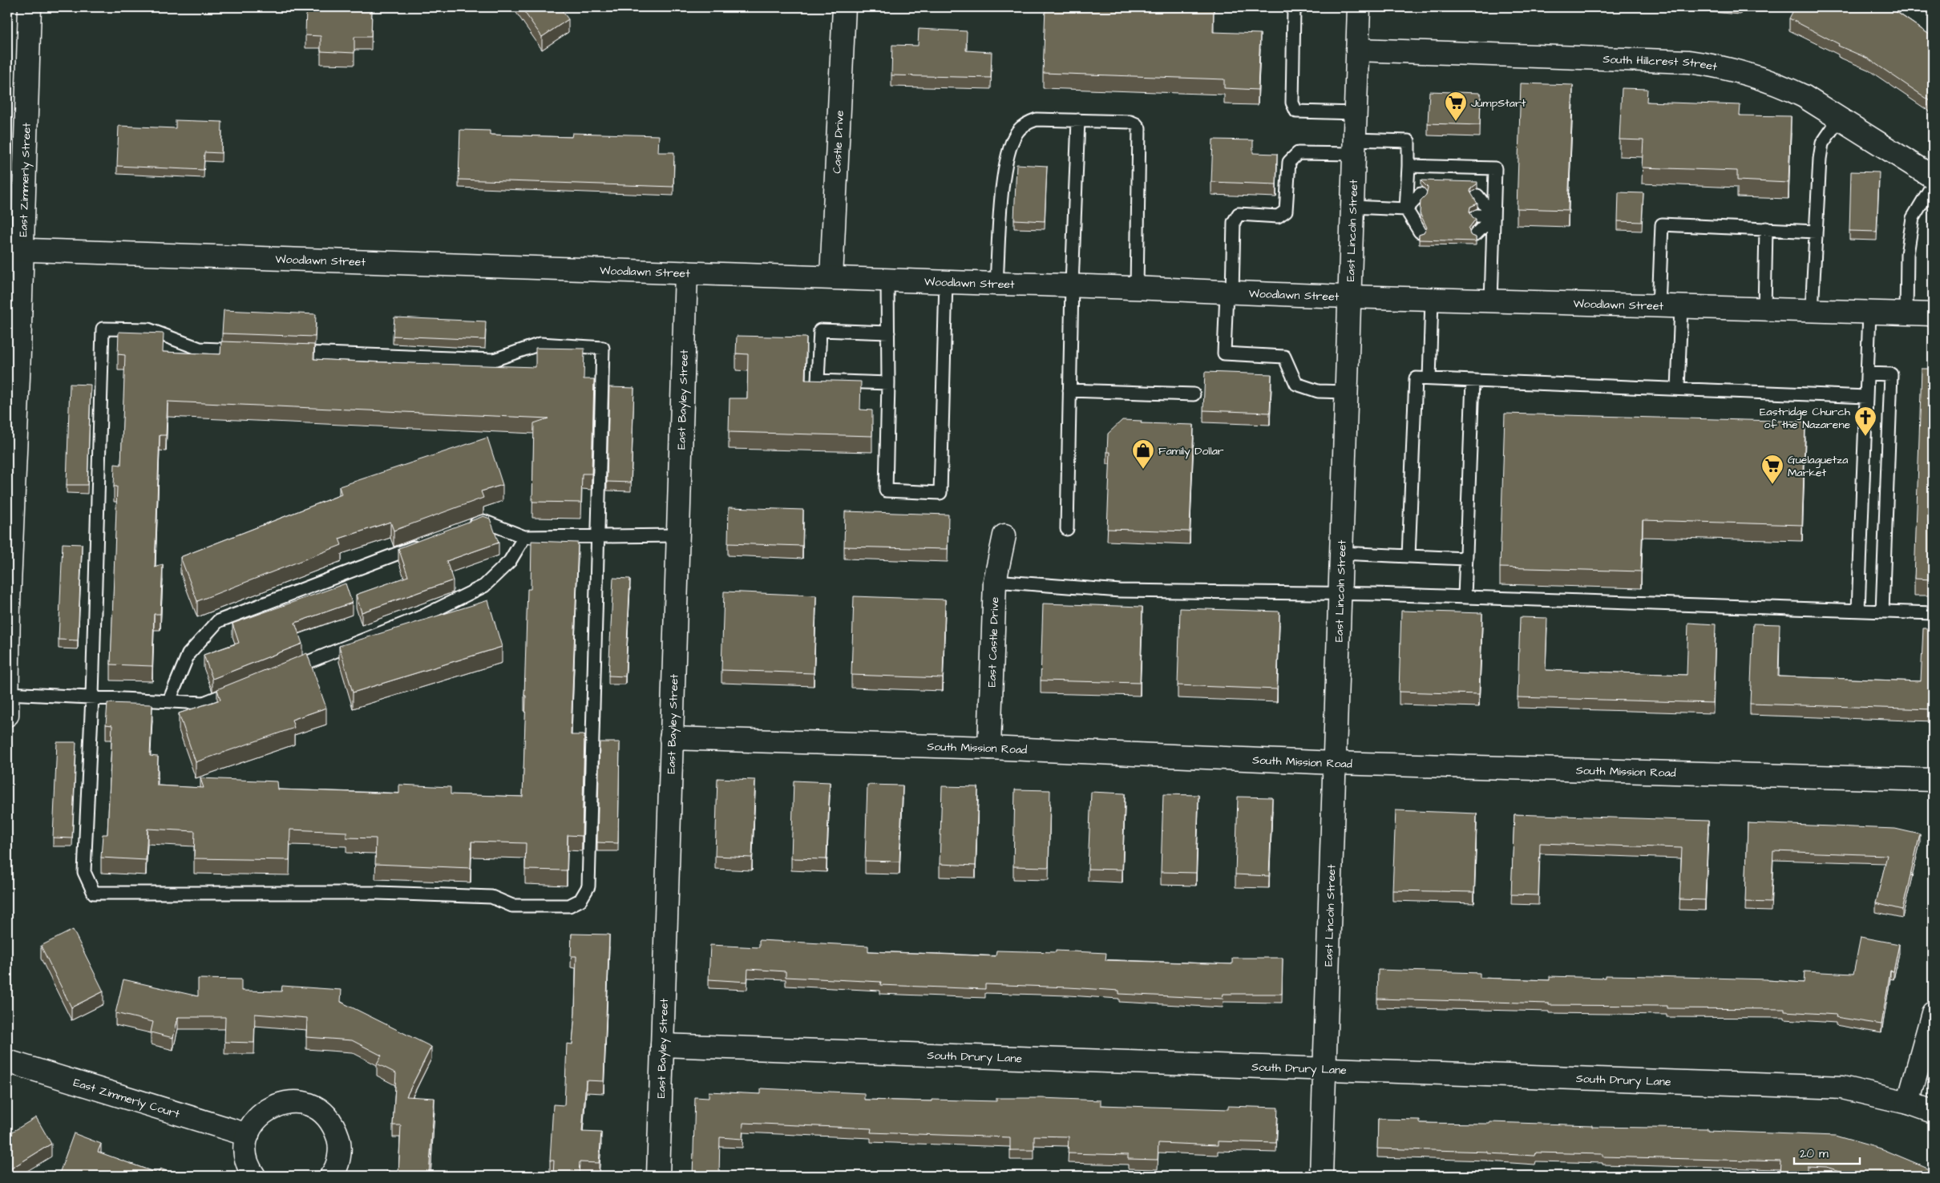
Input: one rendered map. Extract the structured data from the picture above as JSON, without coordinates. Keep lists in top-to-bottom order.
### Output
{
  "streets": {
    "street": [
      "South Hillcrest Street",
      "Castle Drive",
      "East Zimmerly Street",
      "East Lincoln Street",
      "Woodlawn Street",
      "East Bayley Street",
      "East Castle Drive",
      "South Mission Road",
      "South Drury Lane",
      "East Zimmerly Court"
    ]
  },
  "crossings": [
    ["South Hillcrest Street", "East Lincoln Street"],
    ["Castle Drive", "Woodlawn Street"],
    ["East Zimmerly Street", "Woodlawn Street"],
    ["East Lincoln Street", "Woodlawn Street"],
    ["East Lincoln Street", "South Mission Road"],
    ["East Lincoln Street", "South Drury Lane"],
    ["Woodlawn Street", "East Bayley Street"],
    ["East Bayley Street", "South Mission Road"],
    ["East Bayley Street", "South Drury Lane"],
    ["East Castle Drive", "South Mission Road"]
  ],
  "places": {
    "supermarket": ["JumpStart", "Guelaguetza Market"],
    "church": ["Eastridge Church of the Nazarene"],
    "shop": ["Family Dollar"]
  },
  "scale_bar": "20 m"
}
